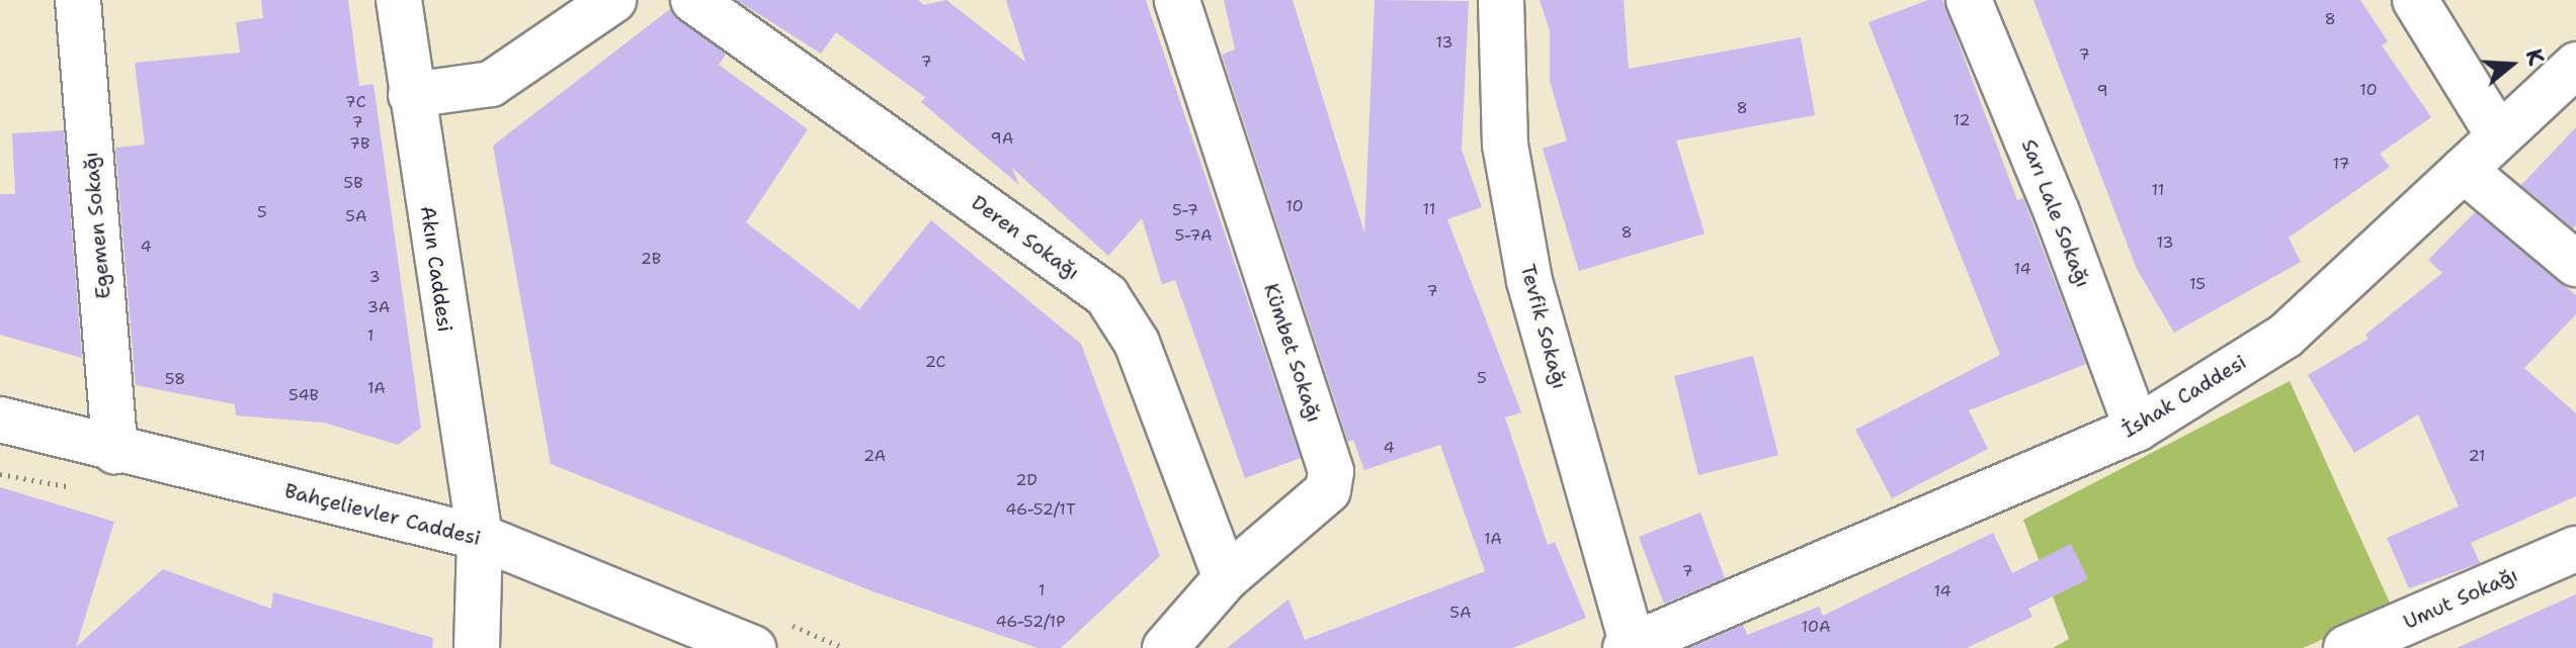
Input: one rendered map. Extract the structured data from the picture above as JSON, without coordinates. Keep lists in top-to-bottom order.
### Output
{
  "streets": {
    "street": [
      "Sarı Lale Sokağı",
      "Egemen Sokağı",
      "Deren Sokağı",
      "Akın Caddesi",
      "Tevfik Sokağı",
      "Kümbet Sokağı",
      "İshak Caddesi",
      "Bahçelievler Caddesi",
      "Umut Sokağı"
    ]
  },
  "crossings": [
    ["Sarı Lale Sokağı", "İshak Caddesi"],
    ["Egemen Sokağı", "Bahçelievler Caddesi"],
    ["Deren Sokağı", "Kümbet Sokağı"],
    ["Akın Caddesi", "Bahçelievler Caddesi"],
    ["Tevfik Sokağı", "İshak Caddesi"]
  ],
  "house_numbers": [
    "8",
    "13",
    "7",
    "7",
    "10",
    "9",
    "7C",
    "8",
    "12",
    "7",
    "9A",
    "7B",
    "17",
    "5B",
    "11",
    "10",
    "11",
    "5-7",
    "5",
    "5A",
    "8",
    "5-7A",
    "13",
    "4",
    "2B",
    "14",
    "3",
    "15",
    "7",
    "3A",
    "1",
    "2C",
    "5",
    "58",
    "1A",
    "54B",
    "4",
    "2A",
    "21",
    "2D",
    "46-52/1T",
    "1A",
    "7",
    "1",
    "14",
    "5A",
    "46-52/1P",
    "10A"
  ],
  "north": "right"
}
